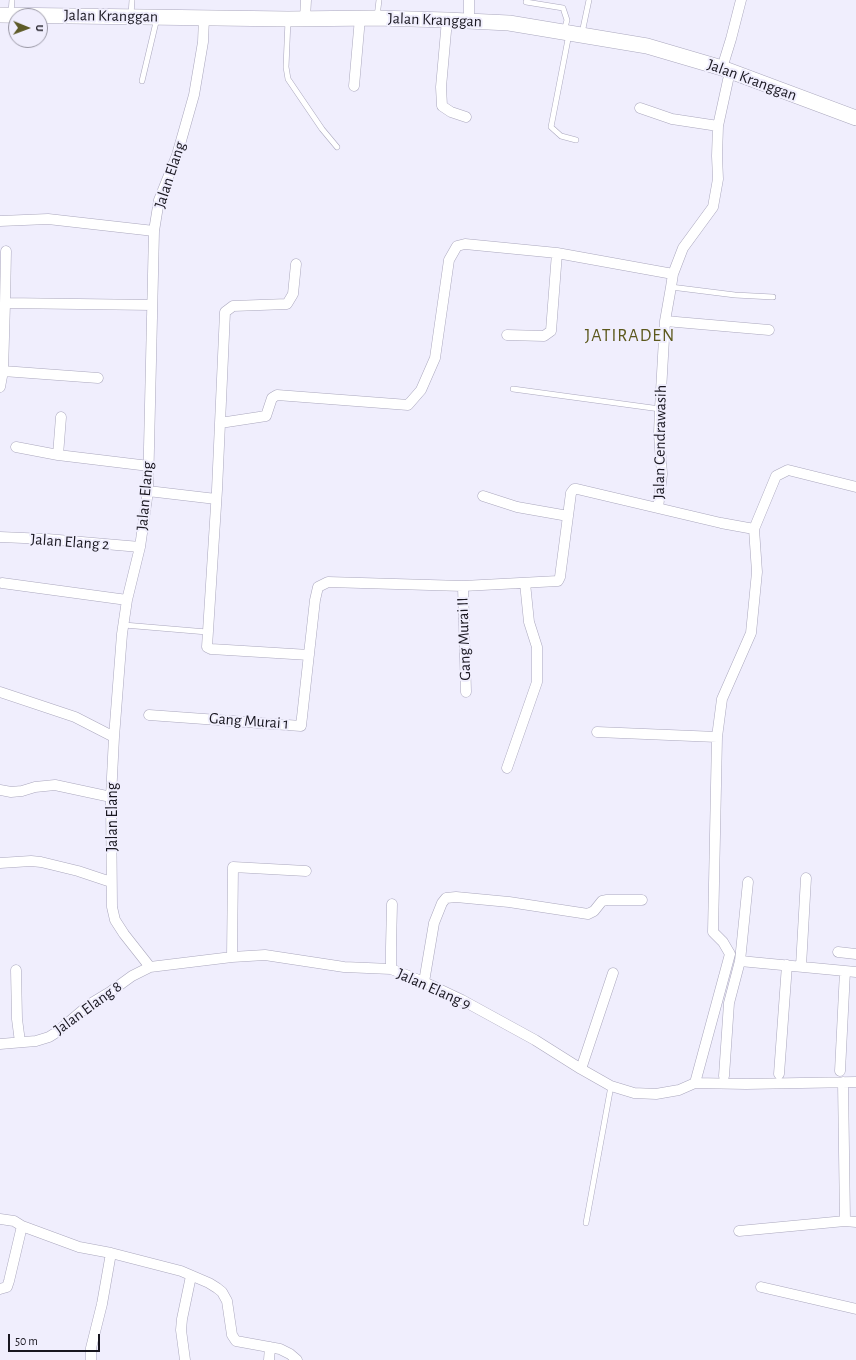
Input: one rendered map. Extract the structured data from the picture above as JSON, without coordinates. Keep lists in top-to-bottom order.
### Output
{
  "streets": {
    "main road": ["Jalan Kranggan"],
    "street": [
      "Jalan Elang",
      "Jalan Cendrawasih",
      "Jalan Elang 2",
      "Gang Murai II",
      "Gang Murai 1",
      "Jalan Elang 9",
      "Jalan Elang 8"
    ]
  },
  "crossings": [
    ["Jalan Kranggan", "Jalan Elang"],
    ["Jalan Kranggan", "Jalan Cendrawasih"],
    ["Jalan Elang", "Jalan Elang 2"],
    ["Jalan Elang", "Jalan Elang 9"],
    ["Jalan Elang", "Jalan Elang 8"],
    ["Jalan Cendrawasih", "Gang Murai II"],
    ["Jalan Cendrawasih", "Gang Murai 1"],
    ["Jalan Elang 9", "Jalan Elang 8"]
  ],
  "districts": ["JATIRADEN"],
  "scale_bar": "50 m",
  "north": "right"
}
